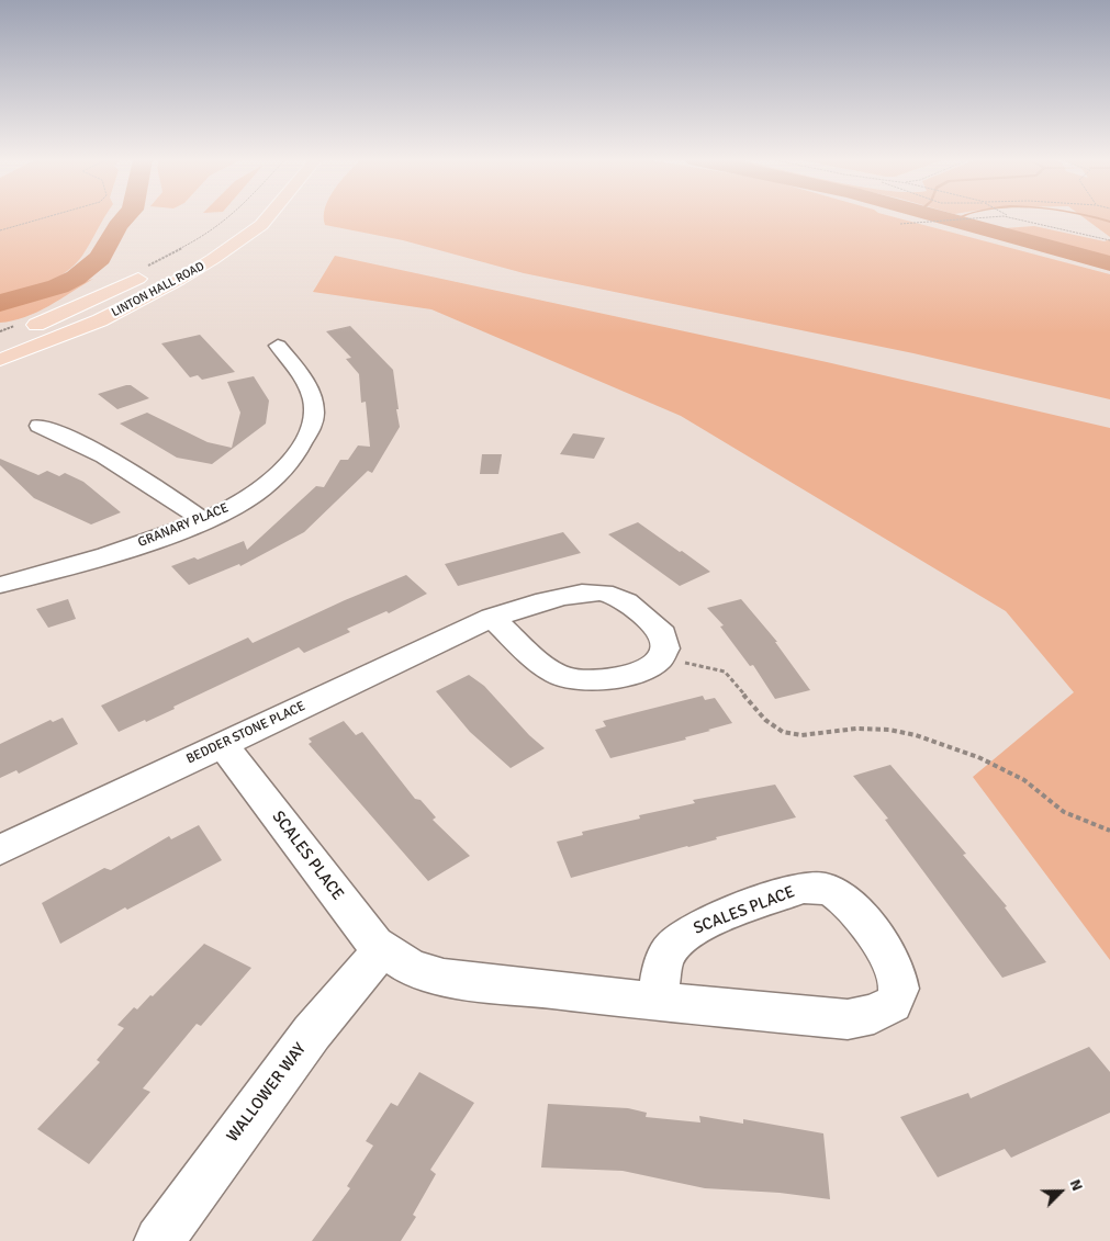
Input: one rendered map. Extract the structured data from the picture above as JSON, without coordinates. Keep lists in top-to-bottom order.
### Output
{
  "streets": {
    "main road": ["LINTON HALL ROAD"],
    "street": [
      "GRANARY PLACE",
      "BEDDER STONE PLACE",
      "SCALES PLACE",
      "WALLOWER WAY"
    ]
  },
  "crossings": [
    ["BEDDER STONE PLACE", "SCALES PLACE"],
    ["SCALES PLACE", "WALLOWER WAY"]
  ],
  "north": "top right"
}
